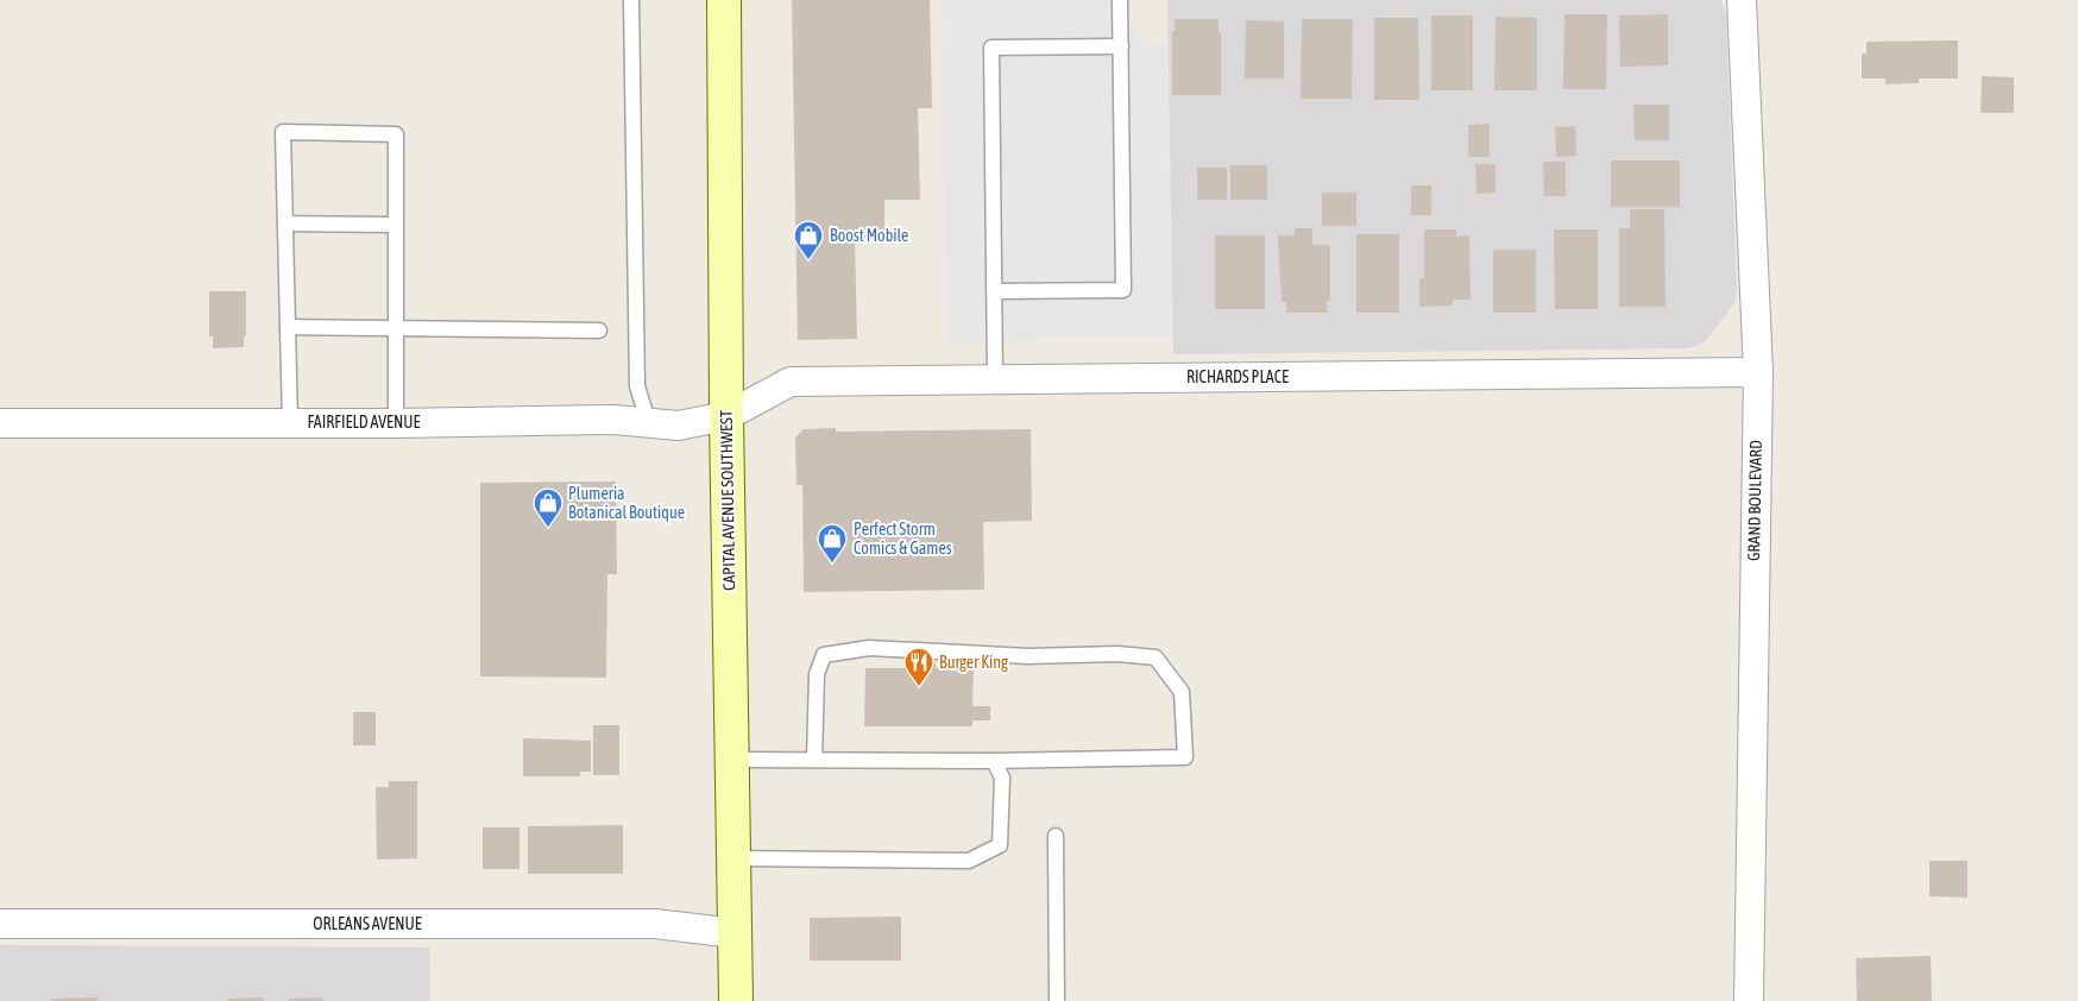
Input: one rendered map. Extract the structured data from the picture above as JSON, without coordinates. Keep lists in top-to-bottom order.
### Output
{
  "streets": {
    "main road": ["CAPITAL AVENUE SOUTHWEST"],
    "street": [
      "RICHARDS PLACE",
      "FAIRFIELD AVENUE",
      "GRAND BOULEVARD",
      "ORLEANS AVENUE"
    ]
  },
  "crossings": [
    ["RICHARDS PLACE", "FAIRFIELD AVENUE"],
    ["RICHARDS PLACE", "CAPITAL AVENUE SOUTHWEST"],
    ["RICHARDS PLACE", "GRAND BOULEVARD"],
    ["FAIRFIELD AVENUE", "CAPITAL AVENUE SOUTHWEST"],
    ["CAPITAL AVENUE SOUTHWEST", "ORLEANS AVENUE"]
  ],
  "places": {
    "shop": ["Boost Mobile", "Plumeria Botanical Boutique", "Perfect Storm Comics & Games"],
    "restaurant": ["Burger King"]
  }
}
